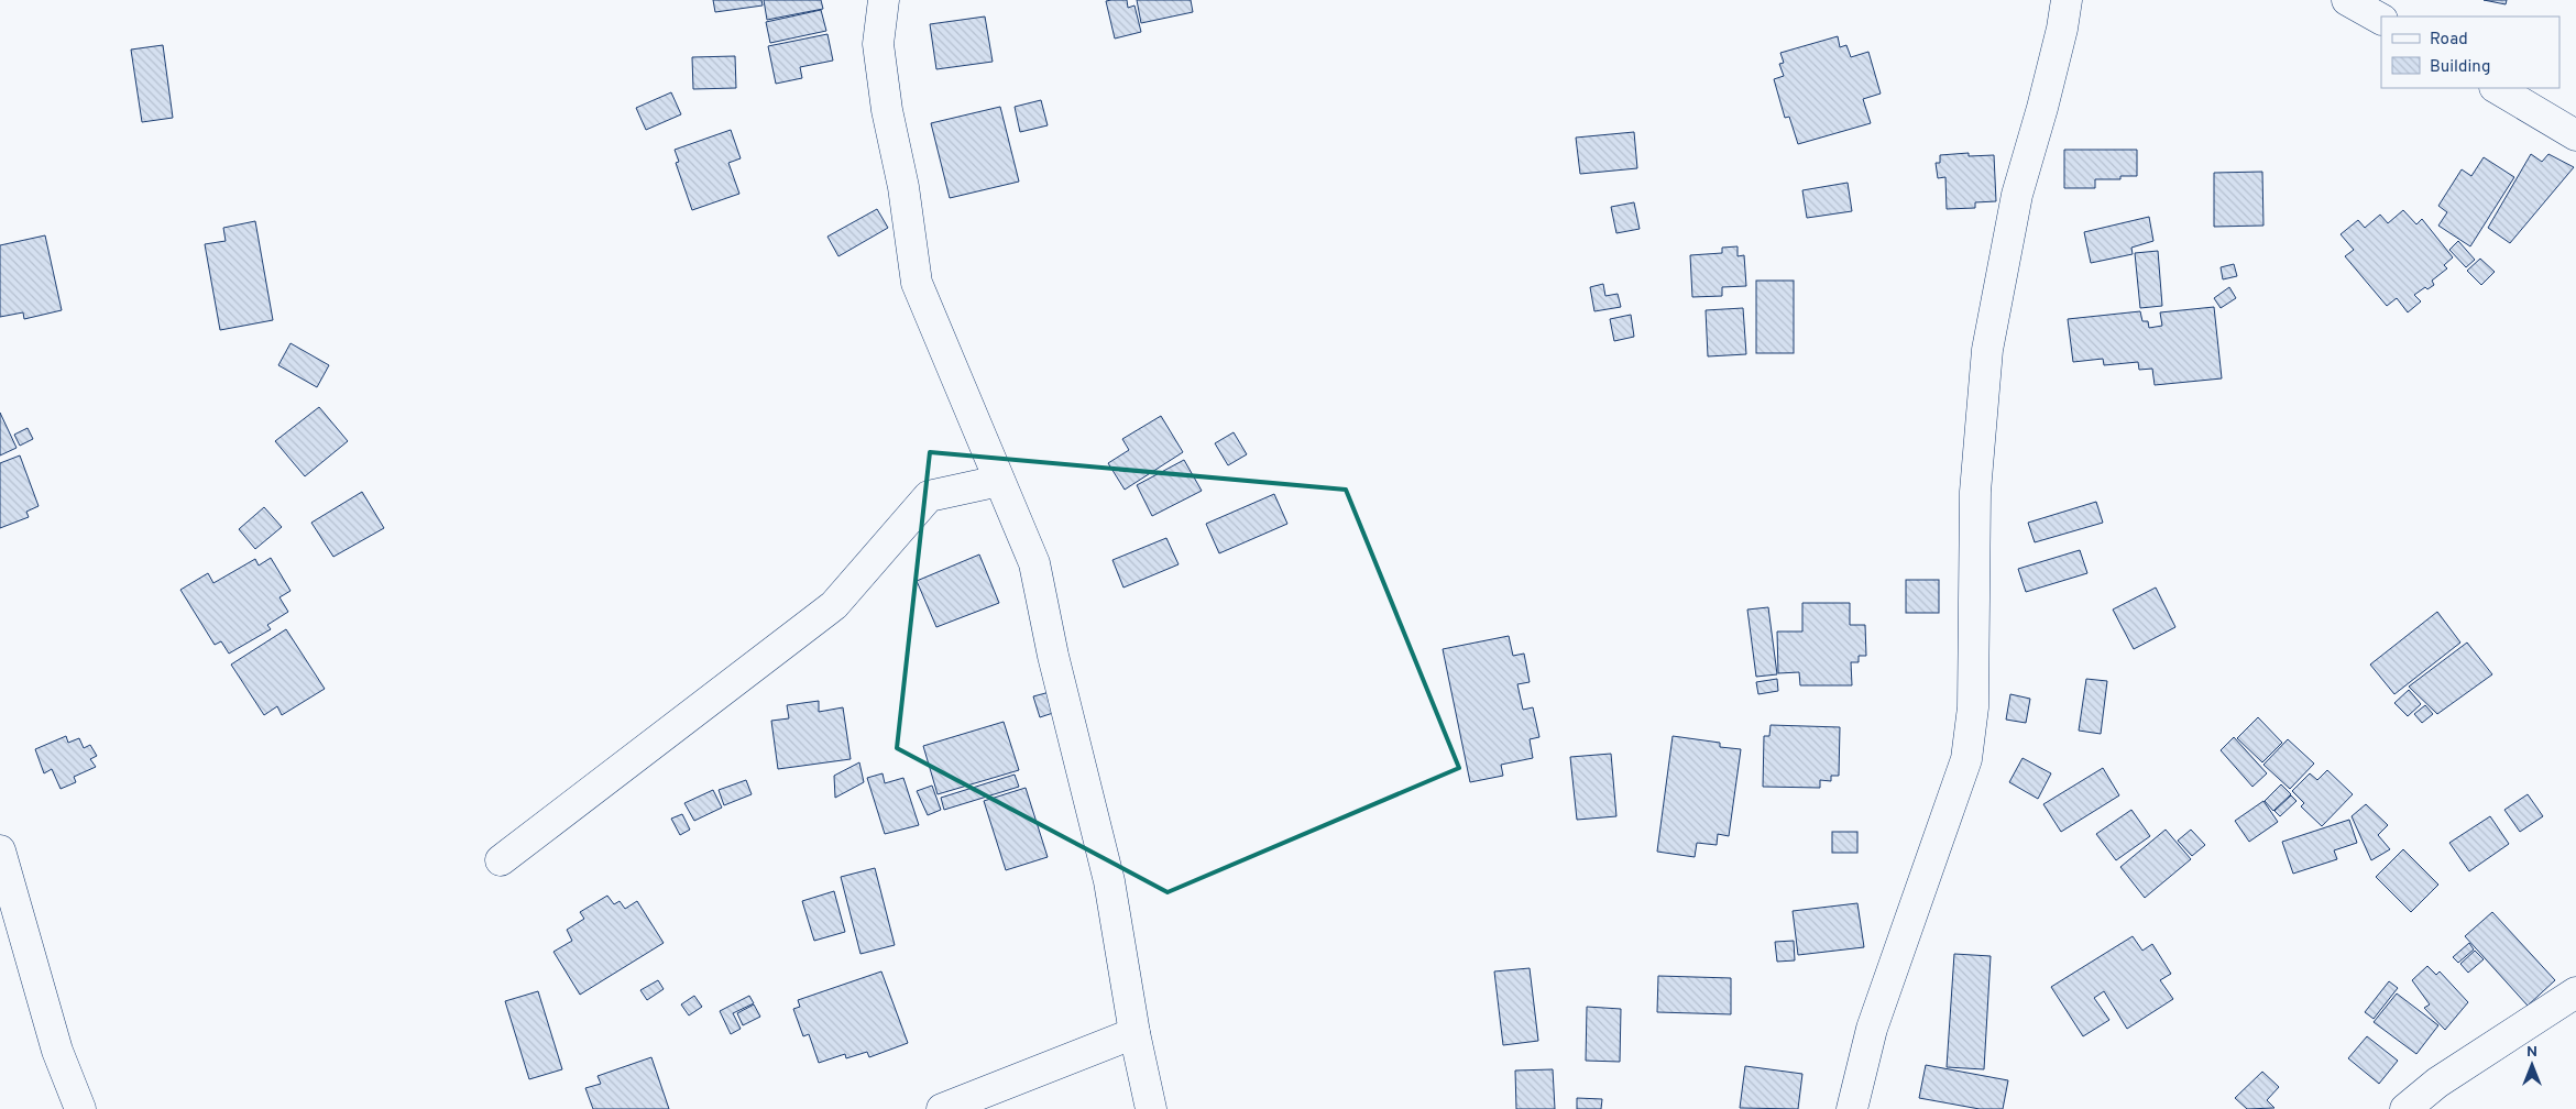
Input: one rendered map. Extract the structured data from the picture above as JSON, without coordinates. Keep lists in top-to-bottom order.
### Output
{
  "legend": ["Road", "Building"],
  "north": "top"
}
